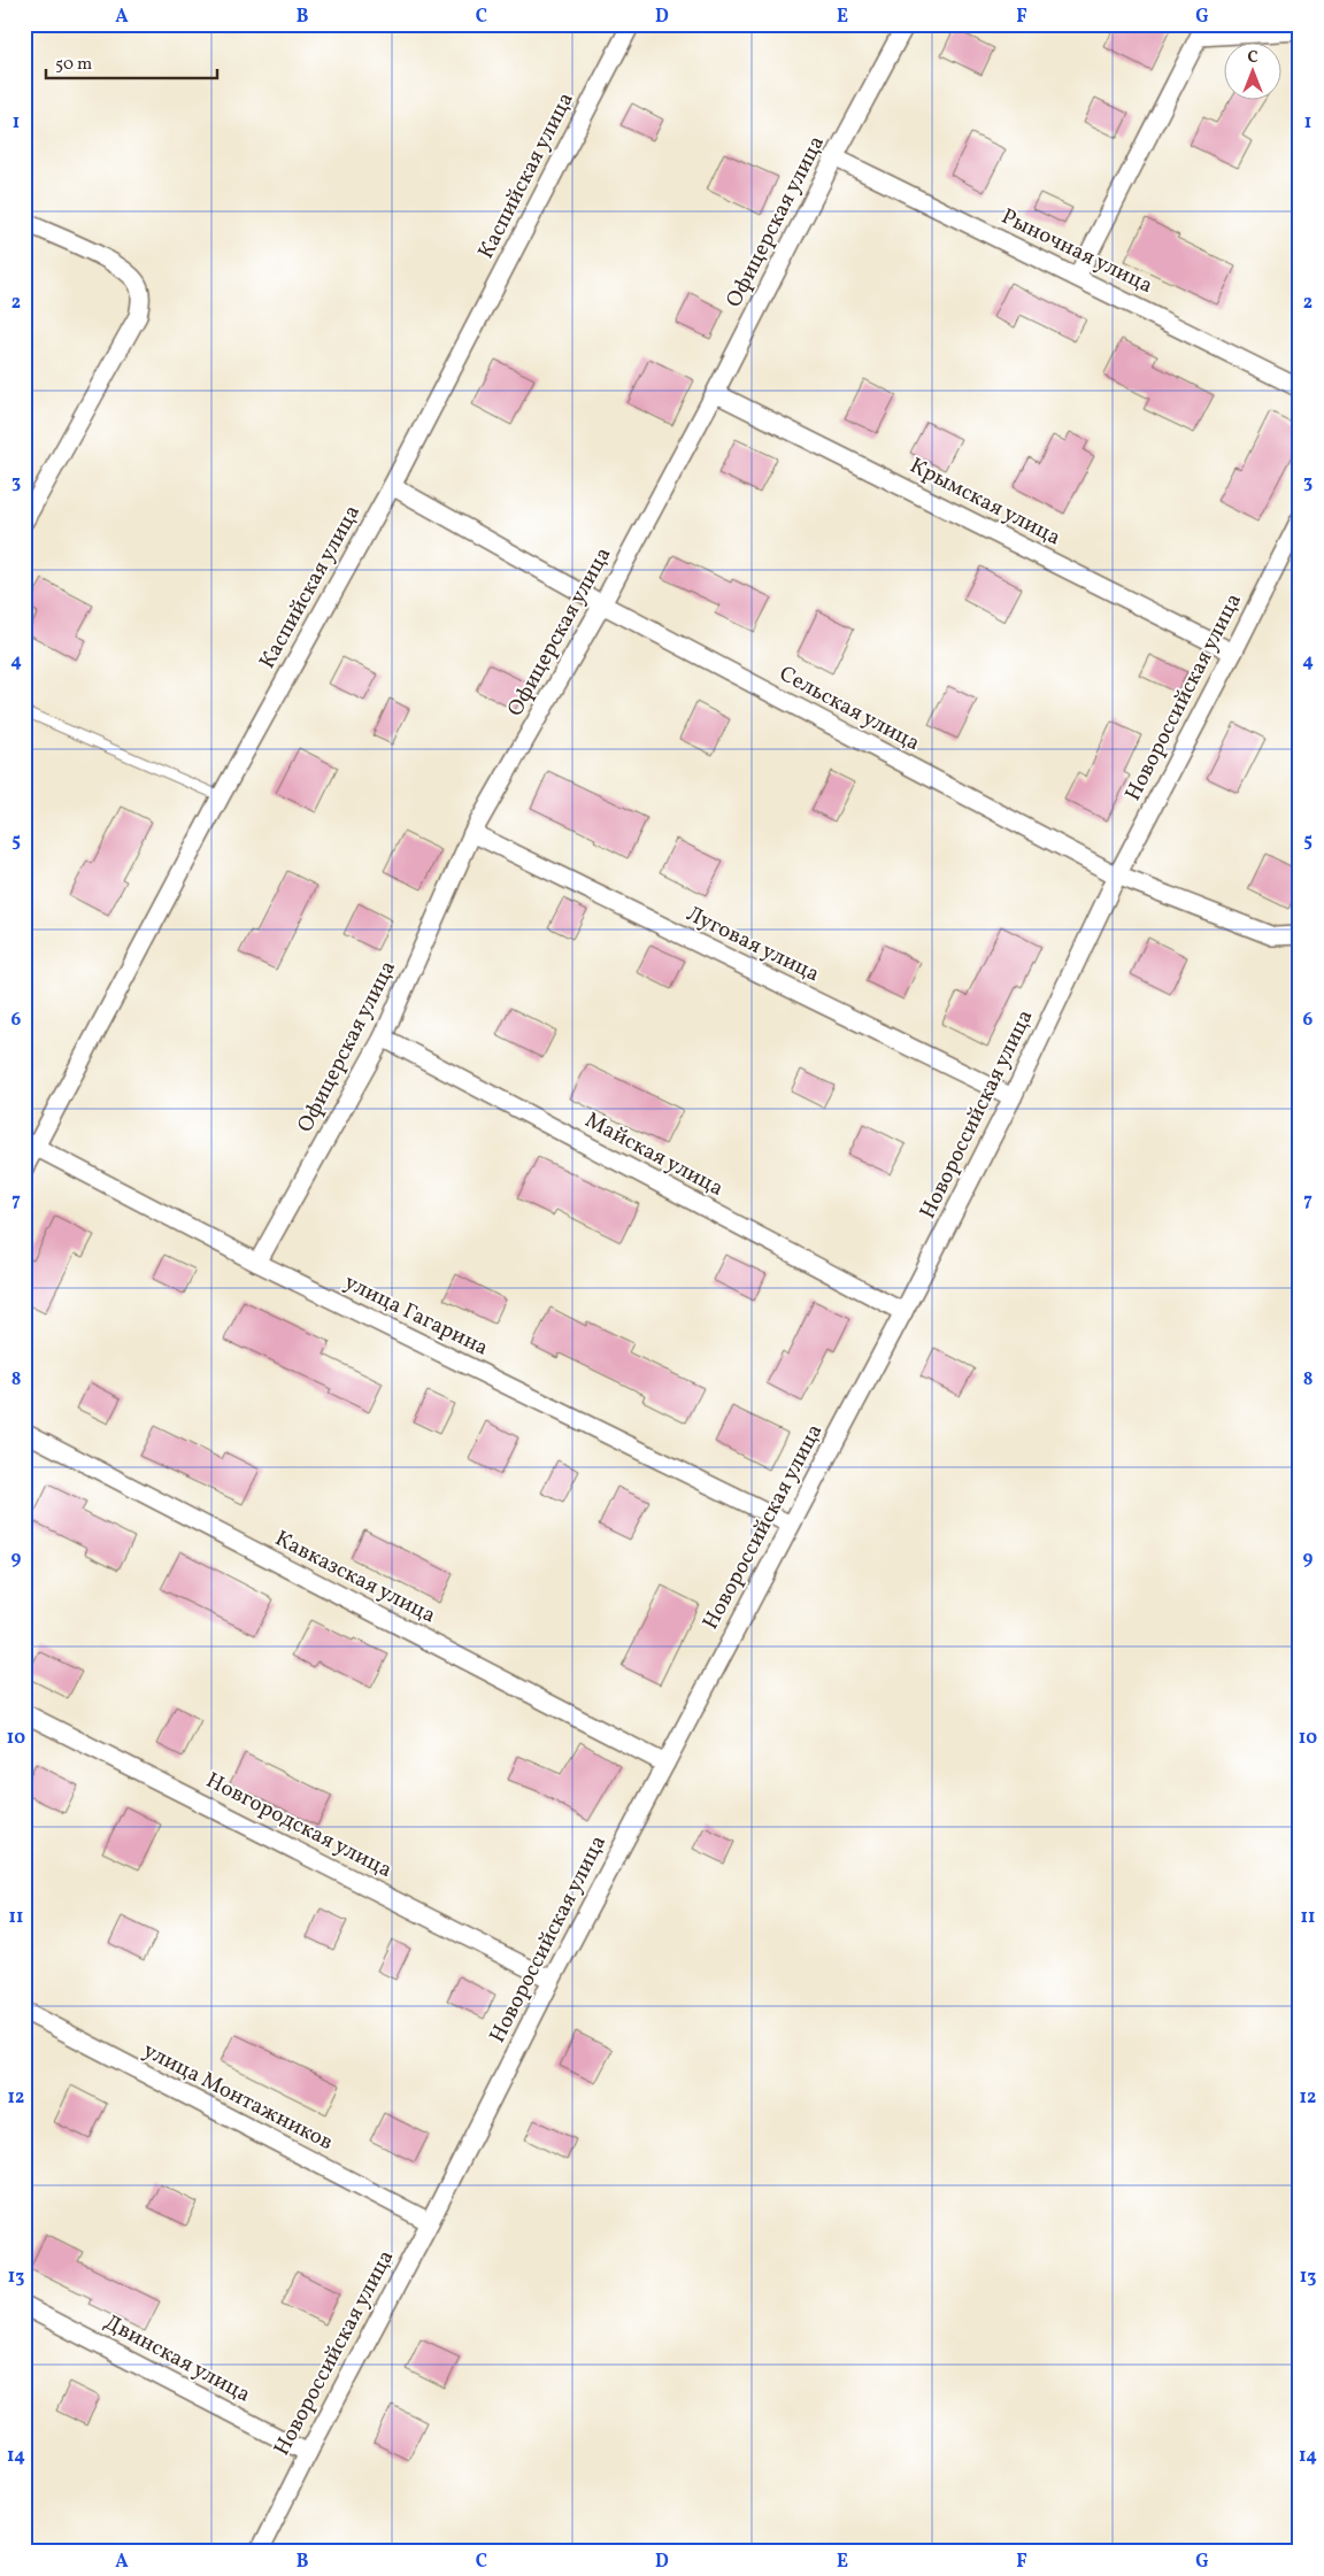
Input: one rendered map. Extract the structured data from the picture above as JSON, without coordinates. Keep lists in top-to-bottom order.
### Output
{
  "streets": {
    "street": [
      "Каспийская улица",
      "Офицерская улица",
      "Рыночная улица",
      "Крымская улица",
      "Новороссийская улица",
      "Сельская улица",
      "Луговая улица",
      "Майская улица",
      "улица Гагарина",
      "Кавказская улица",
      "Новгородская улица",
      "улица Монтажников",
      "Двинская улица"
    ]
  },
  "crossings": [
    ["Каспийская улица", "Сельская улица"],
    ["Каспийская улица", "улица Гагарина"],
    ["Офицерская улица", "Рыночная улица"],
    ["Офицерская улица", "Крымская улица"],
    ["Офицерская улица", "Сельская улица"],
    ["Офицерская улица", "Луговая улица"],
    ["Офицерская улица", "Майская улица"],
    ["Офицерская улица", "улица Гагарина"],
    ["Крымская улица", "Новороссийская улица"],
    ["Новороссийская улица", "Сельская улица"],
    ["Новороссийская улица", "Луговая улица"],
    ["Новороссийская улица", "Майская улица"],
    ["Новороссийская улица", "улица Гагарина"],
    ["Новороссийская улица", "Кавказская улица"],
    ["Новороссийская улица", "Новгородская улица"],
    ["Новороссийская улица", "улица Монтажников"],
    ["Новороссийская улица", "Двинская улица"]
  ],
  "scale_bar": "50 m",
  "north": "top",
  "grid": {
    "columns": [
      "A",
      "B",
      "C",
      "D",
      "E",
      "F",
      "G"
    ],
    "rows": [
      "1",
      "2",
      "3",
      "4",
      "5",
      "6",
      "7",
      "8",
      "9",
      "10",
      "11",
      "12",
      "13",
      "14"
    ]
  }
}
